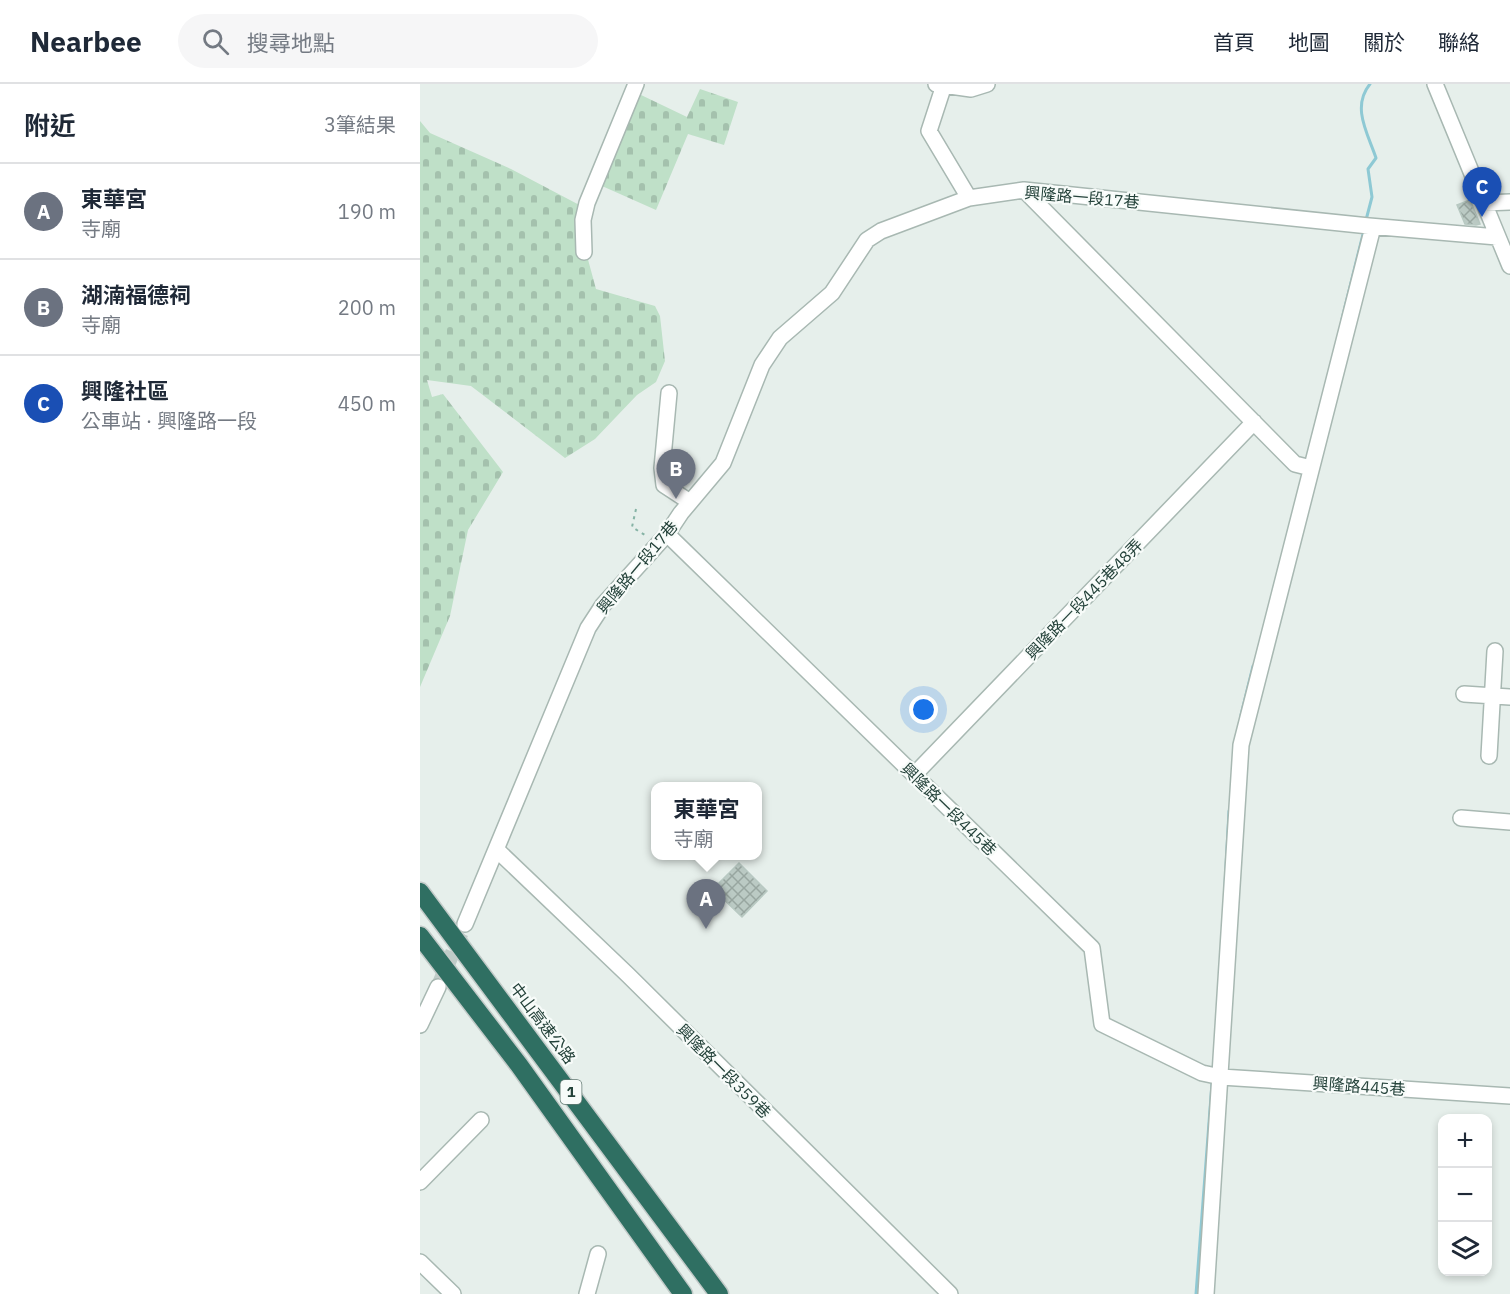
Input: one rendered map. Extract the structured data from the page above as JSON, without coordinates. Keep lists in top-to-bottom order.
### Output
{
  "streets": {
    "highway": ["中山高速公路", "1"],
    "street": [
      "興隆路一段17巷",
      "興隆路一段445巷48弄",
      "興隆路一段445巷",
      "興隆路一段359巷",
      "興隆路445巷"
    ]
  },
  "crossings": [
    ["興隆路一段17巷", "興隆路一段445巷"],
    ["興隆路一段17巷", "興隆路一段359巷"],
    ["興隆路一段445巷48弄", "興隆路一段445巷"],
    ["興隆路一段445巷", "興隆路445巷"]
  ],
  "page": {
    "header": "Nearbee",
    "search": "搜尋地點",
    "nav": [
      "首頁",
      "地圖",
      "關於",
      "聯絡"
    ],
    "heading": ["附近", "3筆結果"],
    "list": [
      {
        "mark": "A",
        "name": "東華宮",
        "note": "寺廟",
        "value": "190 m"
      },
      {
        "mark": "B",
        "name": "湖湳福德祠",
        "note": "寺廟",
        "value": "200 m"
      },
      {
        "mark": "C",
        "name": "興隆社區",
        "note": "公車站 · 興隆路一段",
        "value": "450 m"
      }
    ],
    "pins": ["C", "B", "A"],
    "popup": ["東華宮", "寺廟"],
    "map_buttons": ["+", "−"]
  }
}
